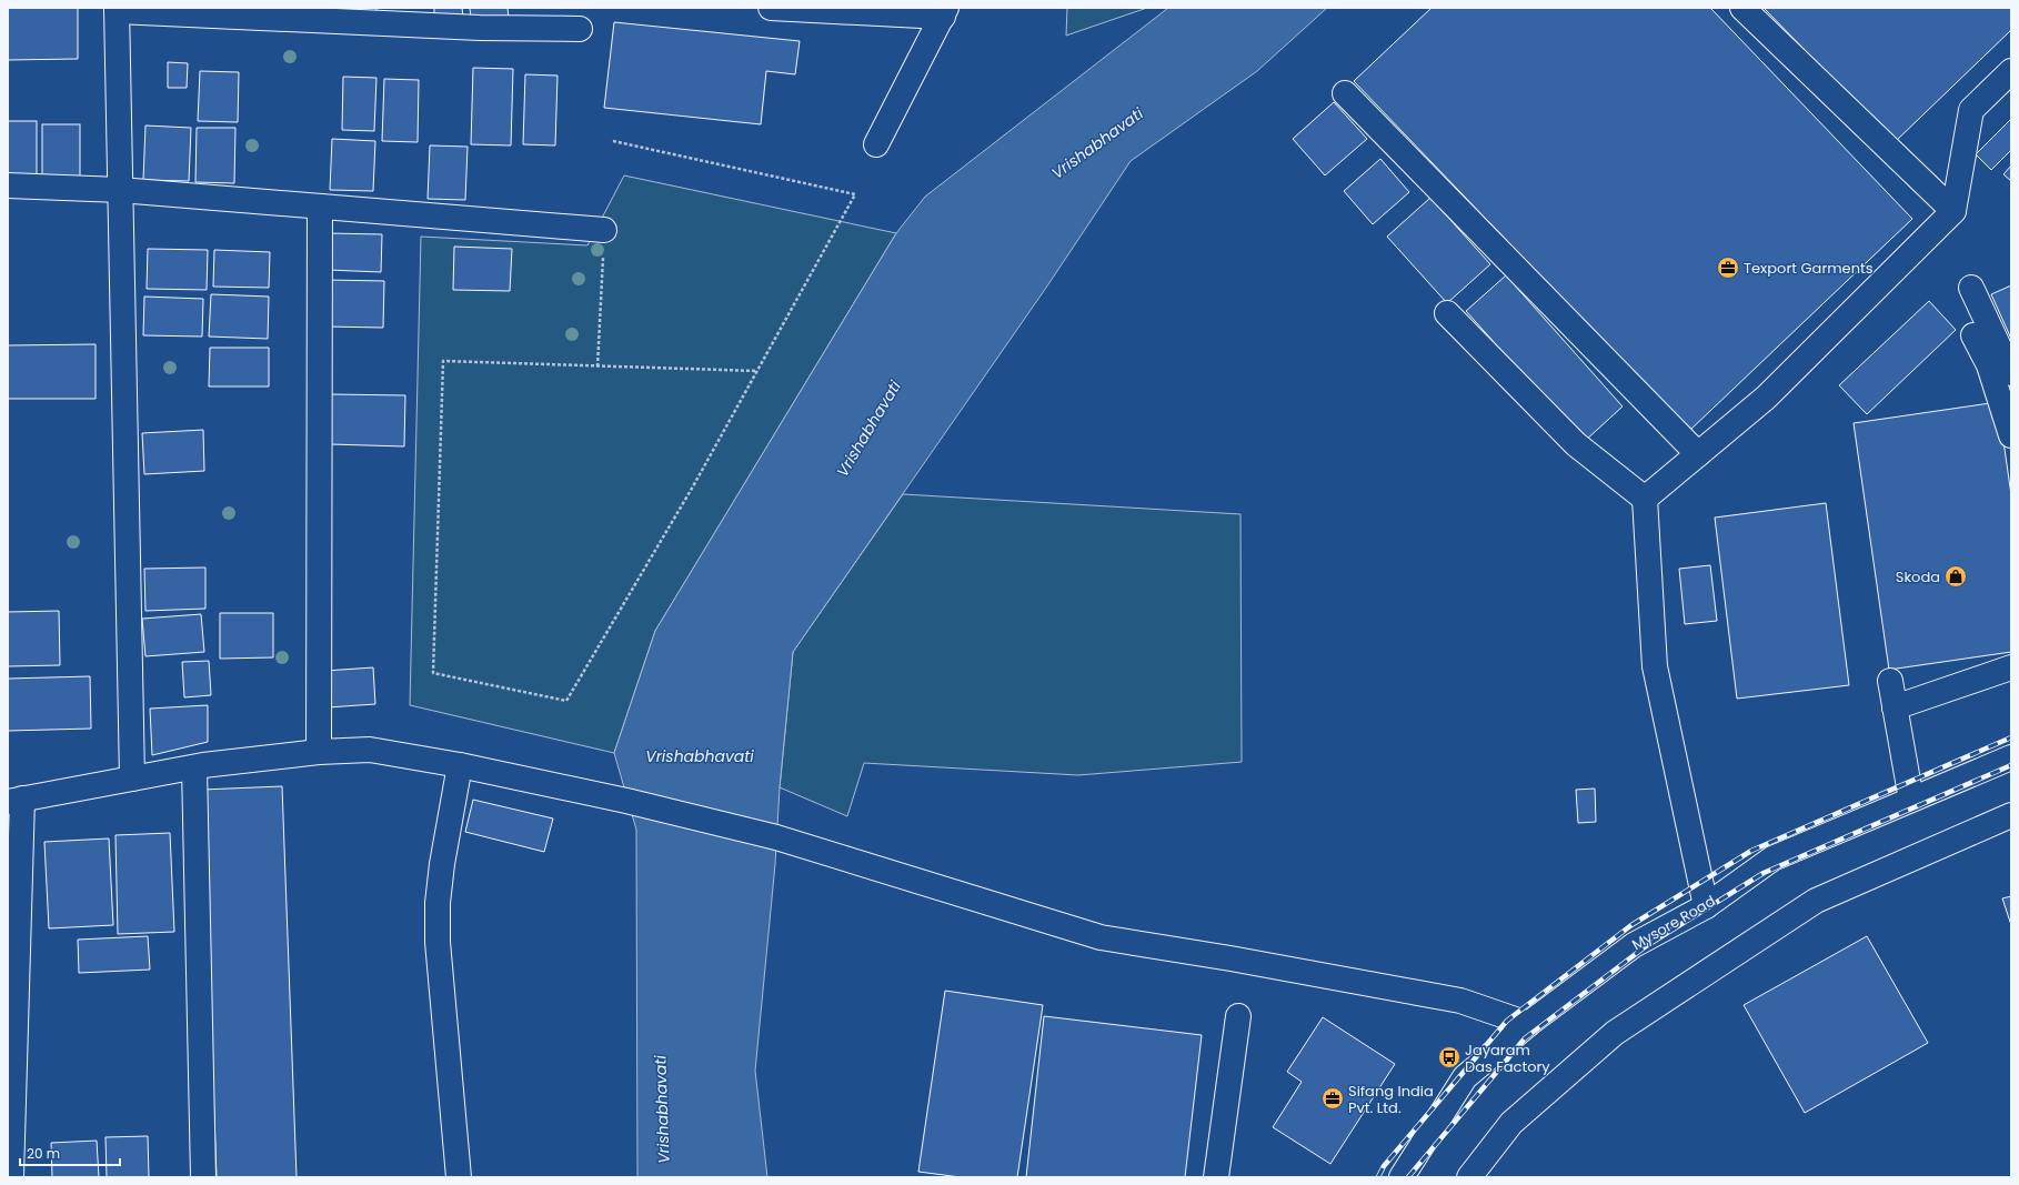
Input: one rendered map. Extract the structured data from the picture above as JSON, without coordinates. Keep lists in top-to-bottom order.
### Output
{
  "streets": {
    "main road": ["Mysore Road"]
  },
  "water": ["Vrishabhavati"],
  "places": {
    "office": ["Texport Garments", "Sifang India Pvt. Ltd."],
    "shop": ["Skoda"],
    "bus stop": ["Jayaram Das Factory"]
  },
  "scale_bar": "20 m"
}
